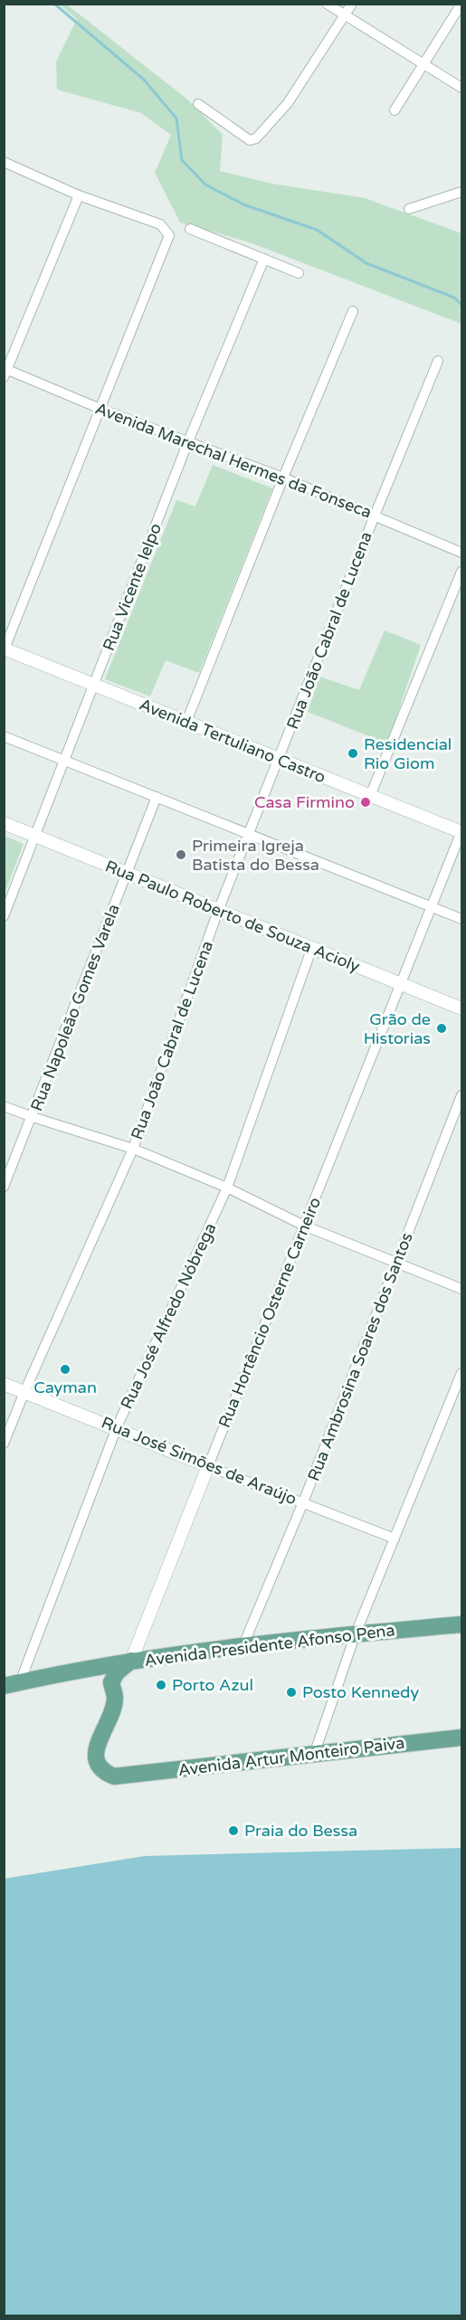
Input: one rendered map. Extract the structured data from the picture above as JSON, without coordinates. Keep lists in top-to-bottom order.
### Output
{
  "streets": {
    "main road": ["Rua Hortêncio Osterne Carneiro", "Avenida Presidente Afonso Pena", "Avenida Artur Monteiro Paiva"],
    "street": [
      "Avenida Marechal Hermes da Fonseca",
      "Rua Vicente Ielpo",
      "Rua João Cabral de Lucena",
      "Avenida Tertuliano Castro",
      "Rua Paulo Roberto de Souza Acioly",
      "Rua Napoleão Gomes Varela",
      "Rua José Alfredo Nóbrega",
      "Rua Ambrosina Soares dos Santos",
      "Rua José Simões de Araújo"
    ]
  },
  "crossings": [
    ["Avenida Marechal Hermes da Fonseca", "Rua Vicente Ielpo"],
    ["Avenida Marechal Hermes da Fonseca", "Rua João Cabral de Lucena"],
    ["Rua Vicente Ielpo", "Avenida Tertuliano Castro"],
    ["Rua Vicente Ielpo", "Rua Paulo Roberto de Souza Acioly"],
    ["Rua João Cabral de Lucena", "Avenida Tertuliano Castro"],
    ["Rua João Cabral de Lucena", "Rua Paulo Roberto de Souza Acioly"],
    ["Rua João Cabral de Lucena", "Rua José Simões de Araújo"],
    ["Avenida Tertuliano Castro", "Rua Hortêncio Osterne Carneiro"],
    ["Rua Paulo Roberto de Souza Acioly", "Rua Napoleão Gomes Varela"],
    ["Rua Paulo Roberto de Souza Acioly", "Rua Hortêncio Osterne Carneiro"],
    ["Rua Paulo Roberto de Souza Acioly", "Rua José Alfredo Nóbrega"],
    ["Rua Hortêncio Osterne Carneiro", "Rua José Simões de Araújo"],
    ["Rua Hortêncio Osterne Carneiro", "Avenida Presidente Afonso Pena"],
    ["Rua Hortêncio Osterne Carneiro", "Avenida Artur Monteiro Paiva"],
    ["Rua José Alfredo Nóbrega", "Rua José Simões de Araújo"],
    ["Rua José Alfredo Nóbrega", "Avenida Presidente Afonso Pena"],
    ["Rua Ambrosina Soares dos Santos", "Rua José Simões de Araújo"],
    ["Rua Ambrosina Soares dos Santos", "Avenida Presidente Afonso Pena"],
    ["Avenida Presidente Afonso Pena", "Avenida Artur Monteiro Paiva"]
  ],
  "places": [
    "Residencial Rio Giom",
    "Casa Firmino",
    "Primeira Igreja Batista do Bessa",
    "Grão de Historias",
    "Cayman",
    "Porto Azul",
    "Posto Kennedy",
    "Praia do Bessa"
  ]
}
